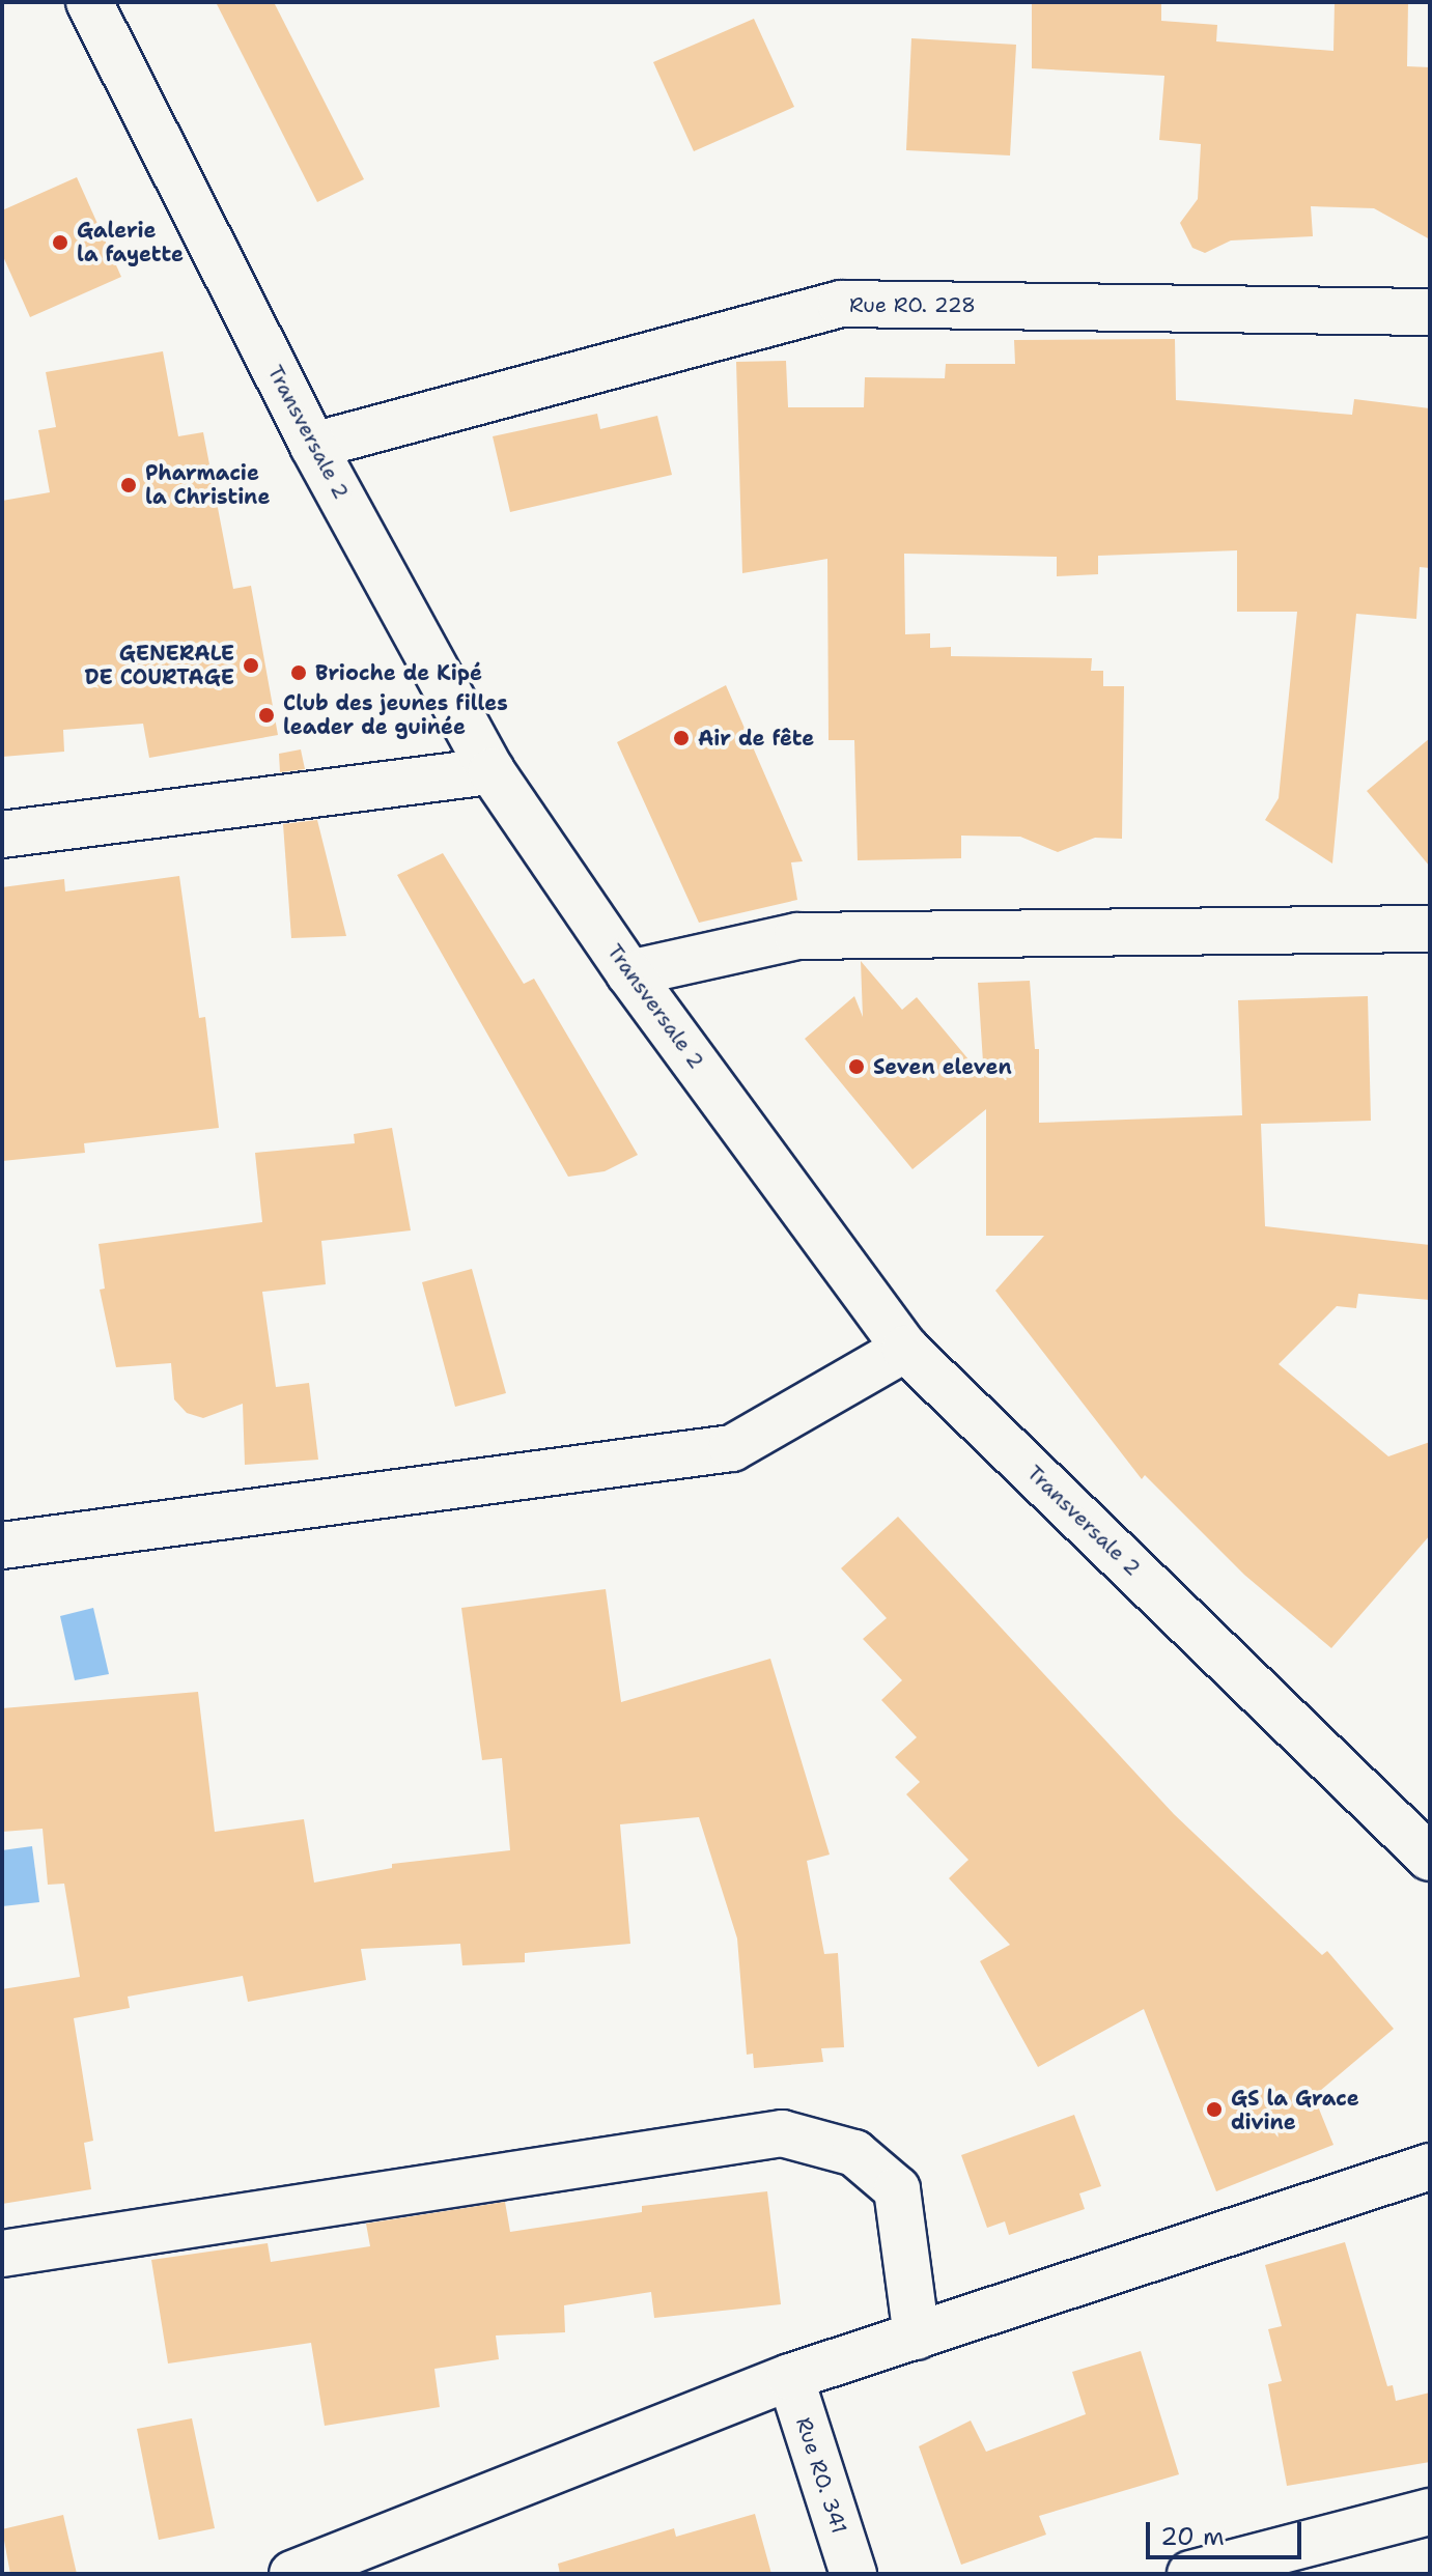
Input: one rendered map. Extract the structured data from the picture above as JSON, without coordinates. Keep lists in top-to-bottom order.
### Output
{
  "streets": {
    "street": ["Rue RO. 228", "Transversale 2", "Rue RO. 341"]
  },
  "crossings": [
    ["Rue RO. 228", "Transversale 2"]
  ],
  "places": [
    "Galerie la fayette",
    "Pharmacie la Christine",
    "GENERALE DE COURTAGE",
    "Brioche de Kipé",
    "Club des jeunes filles leader de guinée",
    "Air de fête",
    "Seven eleven",
    "GS la Grace divine"
  ],
  "scale_bar": "20 m"
}
